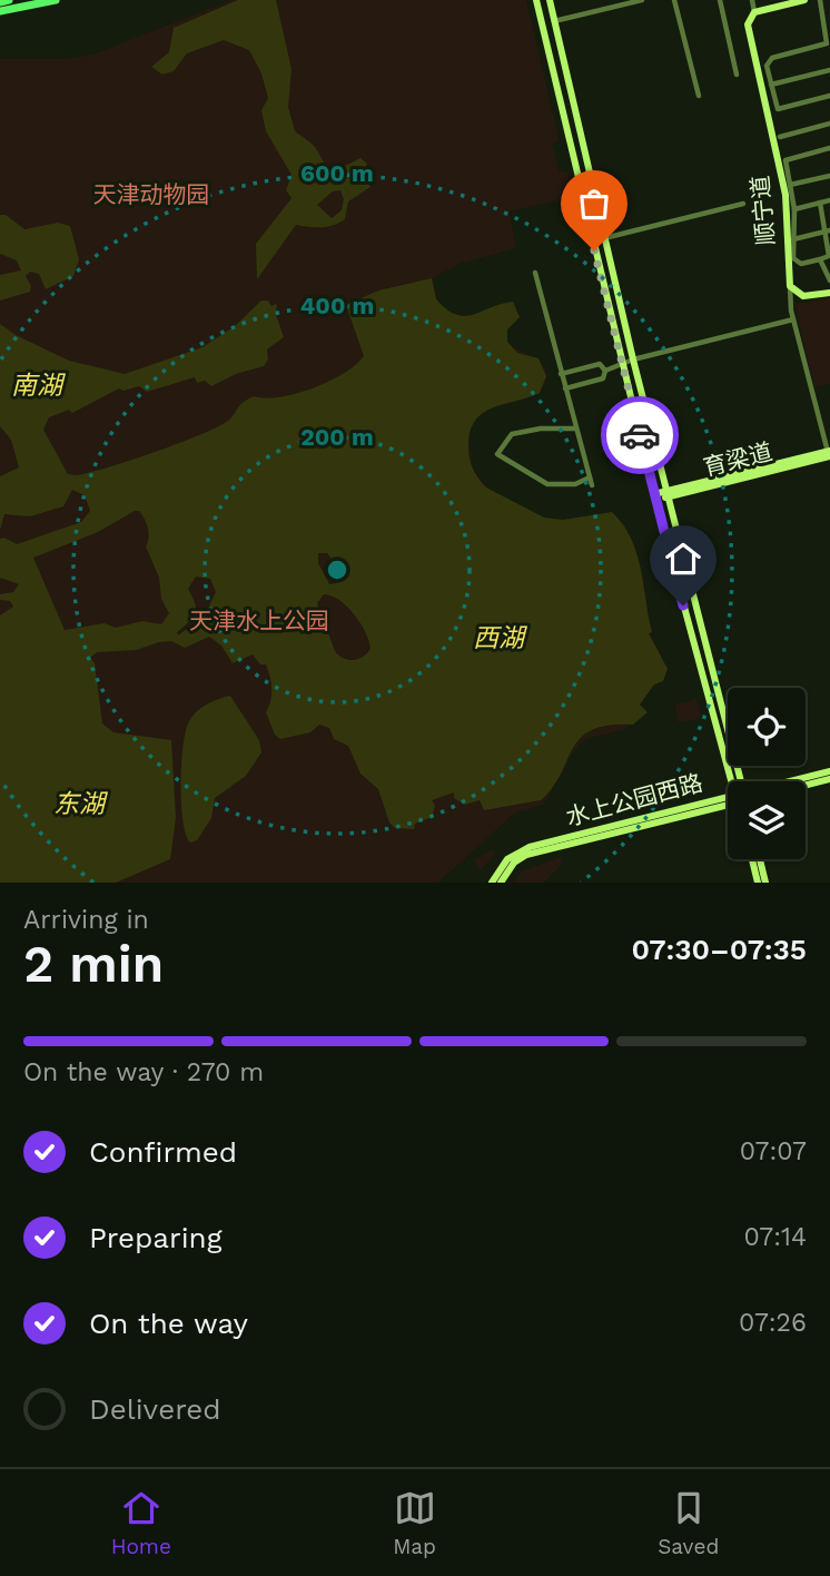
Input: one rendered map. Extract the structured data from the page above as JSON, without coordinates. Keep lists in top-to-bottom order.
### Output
{
  "streets": {
    "main road": ["顺宁道", "育梁道", "水上公园西路"]
  },
  "crossings": [
    ["顺宁道", "育梁道"],
    ["育梁道", "水上公园西路"]
  ],
  "water": ["南湖", "西湖", "东湖"],
  "parks": ["天津动物园", "天津水上公园"],
  "page": {
    "heading": ["2 min", "Arriving in", "07:30–07:35"],
    "bar": "On the way · 270 m",
    "list": [
      ["Confirmed", "07:07"],
      ["Preparing", "07:14"],
      ["On the way", "07:26"],
      "Delivered"
    ],
    "tabs": ["Home", "Map", "Saved"]
  },
  "rings": ["600 m", "400 m", "200 m"]
}
